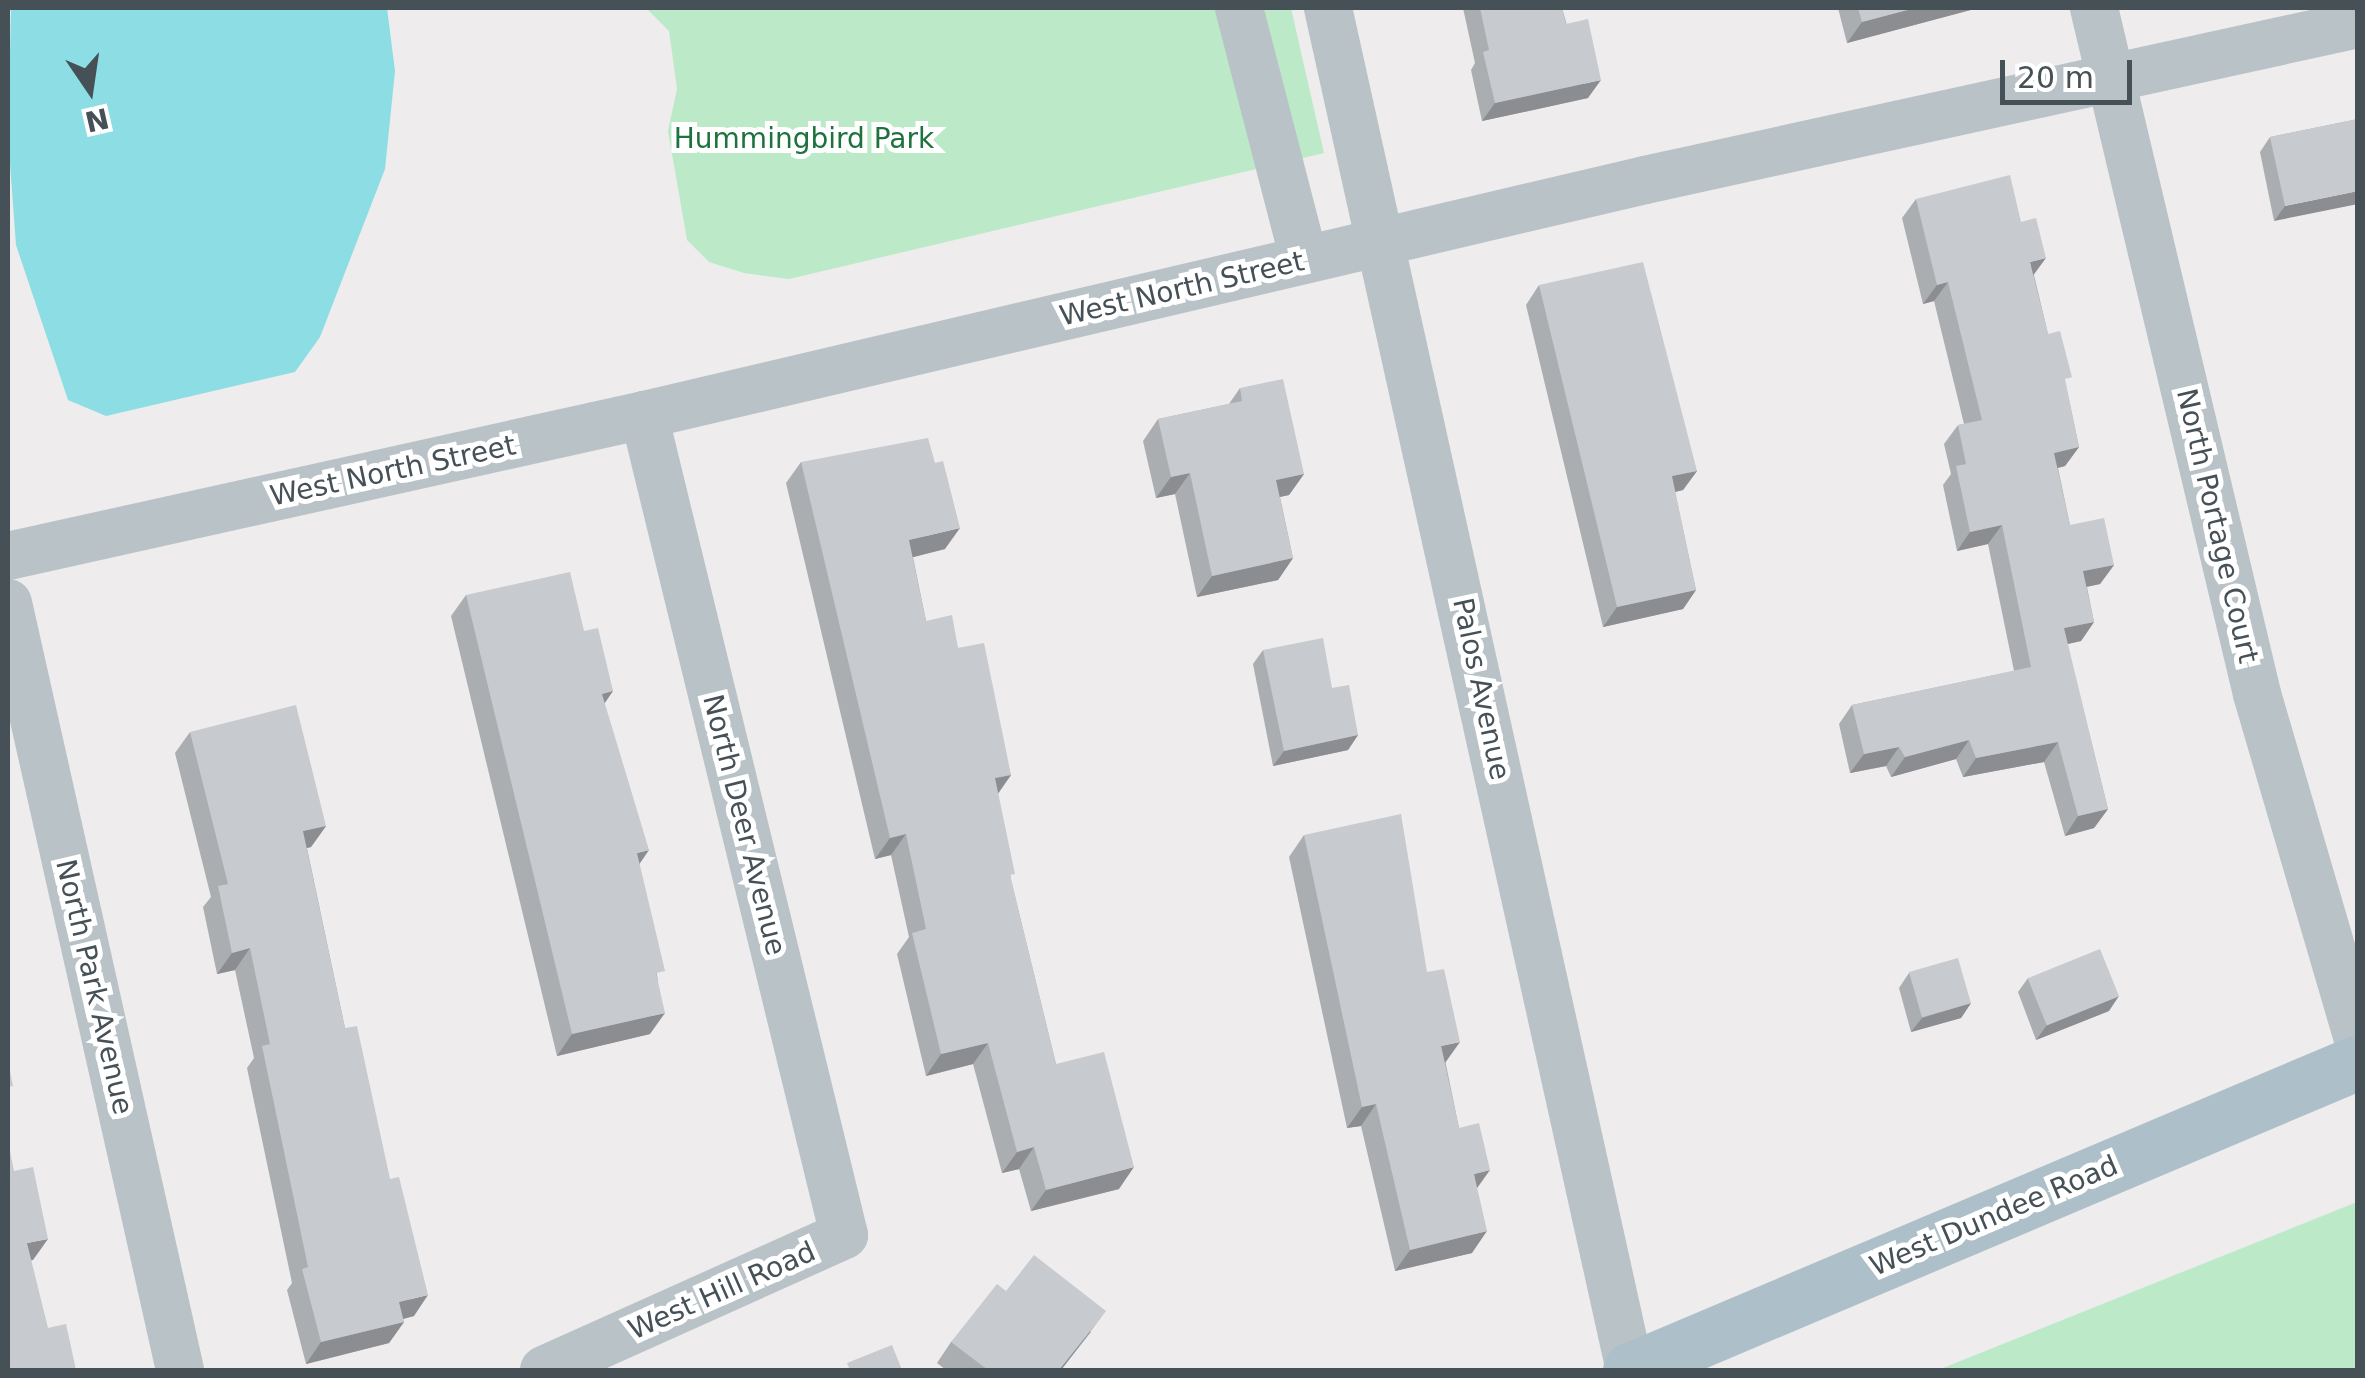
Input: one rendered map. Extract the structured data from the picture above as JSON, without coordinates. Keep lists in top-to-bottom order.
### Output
{
  "streets": {
    "main road": ["West Dundee Road"],
    "street": [
      "West North Street",
      "North Portage Court",
      "Palos Avenue",
      "North Deer Avenue",
      "North Park Avenue",
      "West Hill Road"
    ]
  },
  "crossings": [
    ["West North Street", "North Portage Court"],
    ["West North Street", "Palos Avenue"],
    ["West North Street", "North Deer Avenue"],
    ["Palos Avenue", "West Dundee Road"],
    ["North Deer Avenue", "West Hill Road"]
  ],
  "parks": ["Hummingbird Park"],
  "scale_bar": "20 m",
  "north": "bottom"
}
